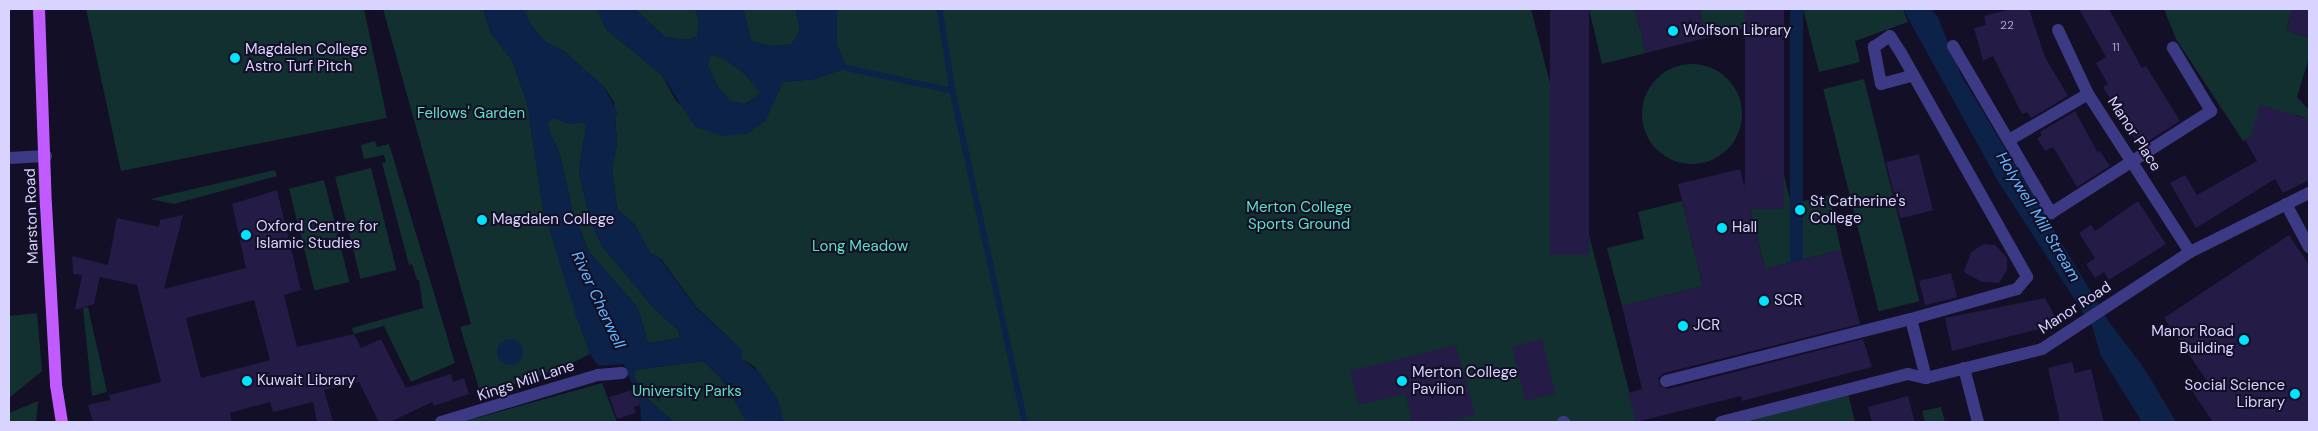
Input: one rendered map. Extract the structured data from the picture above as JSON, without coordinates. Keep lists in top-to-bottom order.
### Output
{
  "streets": {
    "main road": ["Marston Road"],
    "street": ["Manor Place", "Manor Road", "Kings Mill Lane"]
  },
  "crossings": [
    ["Manor Place", "Manor Road"]
  ],
  "water": ["Holywell Mill Stream", "River Cherwell"],
  "parks": [
    "Fellows' Garden",
    "Merton College Sports Ground",
    "Long Meadow",
    "University Parks"
  ],
  "places": [
    "Wolfson Library",
    "Magdalen College Astro Turf Pitch",
    "St Catherine's College",
    "Magdalen College",
    "Hall",
    "Oxford Centre for Islamic Studies",
    "SCR",
    "JCR",
    "Manor Road Building",
    "Kuwait Library",
    "Merton College Pavilion",
    "Social Science Library"
  ],
  "house_numbers": ["22", "11"]
}
